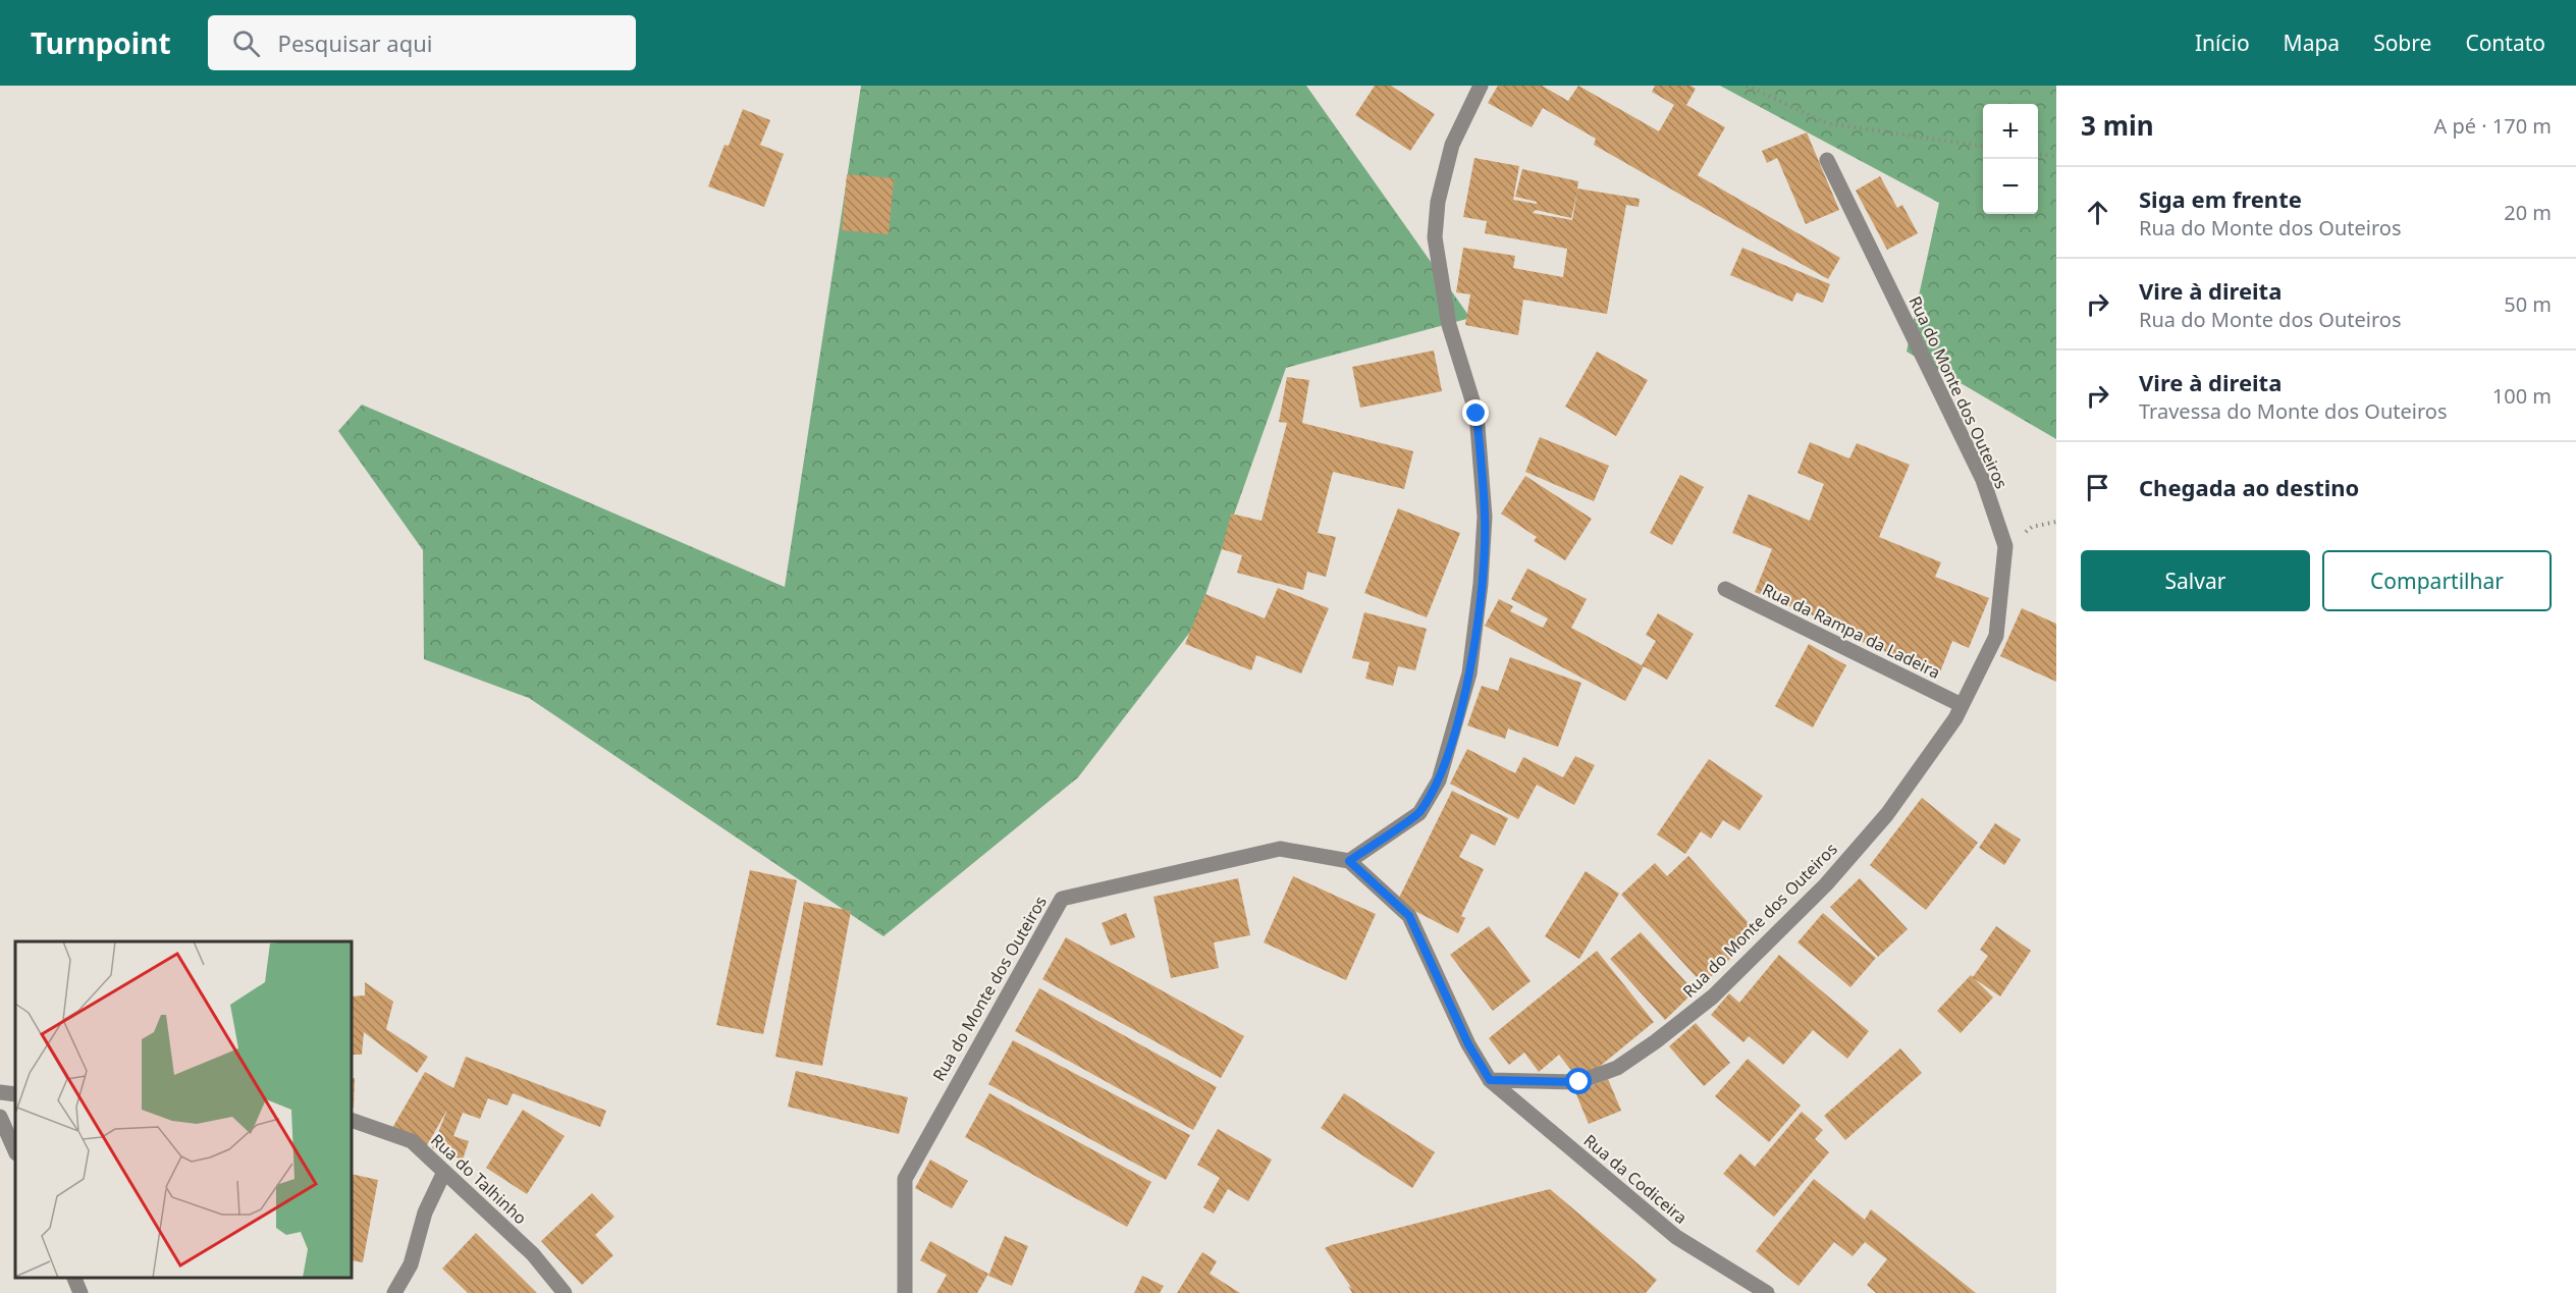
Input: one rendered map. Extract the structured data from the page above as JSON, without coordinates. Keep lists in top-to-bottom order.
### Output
{
  "streets": {
    "street": [
      "Rua do Monte dos Outeiros",
      "Rua da Rampa da Ladeira",
      "Rua do Talhinho",
      "Rua da Codiceira"
    ]
  },
  "crossings": [
    ["Rua do Monte dos Outeiros", "Rua da Rampa da Ladeira"],
    ["Rua do Monte dos Outeiros", "Rua da Codiceira"]
  ],
  "page": {
    "header": "Turnpoint",
    "search": "Pesquisar aqui",
    "nav": [
      "Início",
      "Mapa",
      "Sobre",
      "Contato"
    ],
    "heading": ["3 min", "A pé · 170 m"],
    "map_buttons": ["+", "−"],
    "list": [
      ["Siga em frente", "Rua do Monte dos Outeiros", "20 m"],
      ["Vire à direita", "Rua do Monte dos Outeiros", "50 m"],
      ["Vire à direita", "Travessa do Monte dos Outeiros", "100 m"],
      "Chegada ao destino"
    ],
    "buttons": ["Salvar", "Compartilhar"]
  }
}
